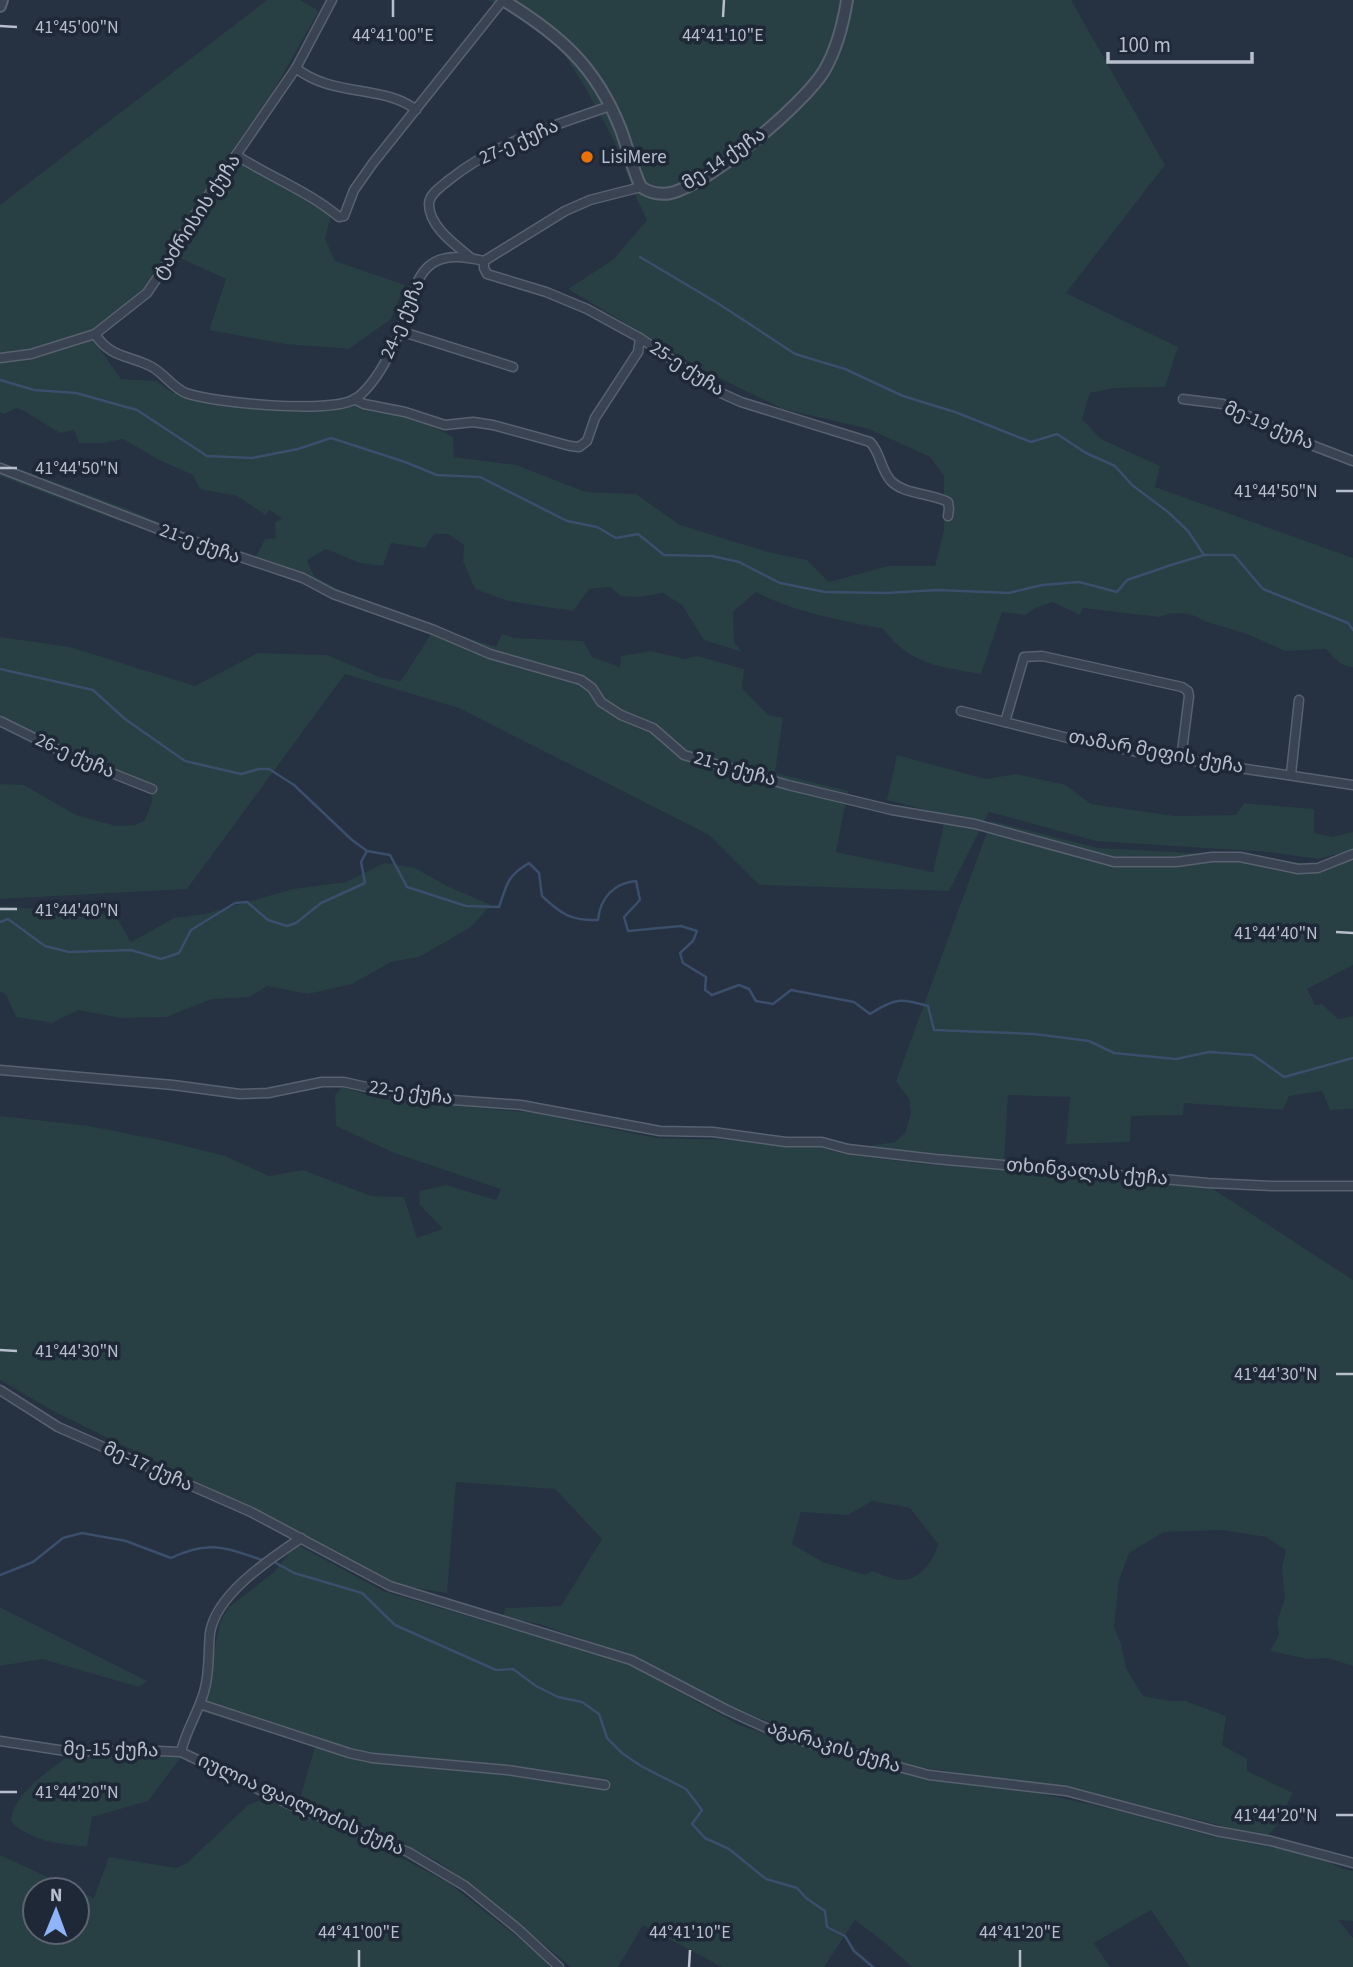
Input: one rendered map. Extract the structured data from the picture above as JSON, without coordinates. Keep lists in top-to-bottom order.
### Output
{
  "streets": {
    "street": [
      "27-ე ქუჩა",
      "მე-14 ქუჩა",
      "ტაძრისის ქუჩა",
      "24-ე ქუჩა",
      "25-ე ქუჩა",
      "მე-19 ქუჩა",
      "21-ე ქუჩა",
      "თამარ მეფის ქუჩა",
      "26-ე ქუჩა",
      "22-ე ქუჩა",
      "თხინვალას ქუჩა",
      "მე-17 ქუჩა",
      "აგარაკის ქუჩა",
      "მე-15 ქუჩა",
      "იულია ფაილოძის ქუჩა"
    ]
  },
  "crossings": [
    ["27-ე ქუჩა", "24-ე ქუჩა"],
    ["24-ე ქუჩა", "25-ე ქუჩა"],
    ["22-ე ქუჩა", "თხინვალას ქუჩა"],
    ["მე-17 ქუჩა", "აგარაკის ქუჩა"],
    ["მე-17 ქუჩა", "იულია ფაილოძის ქუჩა"],
    ["აგარაკის ქუჩა", "იულია ფაილოძის ქუჩა"],
    ["მე-15 ქუჩა", "იულია ფაილოძის ქუჩა"]
  ],
  "places": ["LisiMere"],
  "scale_bar": "100 m",
  "north": "top",
  "coordinates": [
    "41°45'00\"N",
    "44°41'00\"E",
    "44°41'10\"E",
    "41°44'50\"N",
    "41°44'40\"N",
    "41°44'30\"N",
    "41°44'20\"N",
    "44°41'20\"E"
  ]
}
